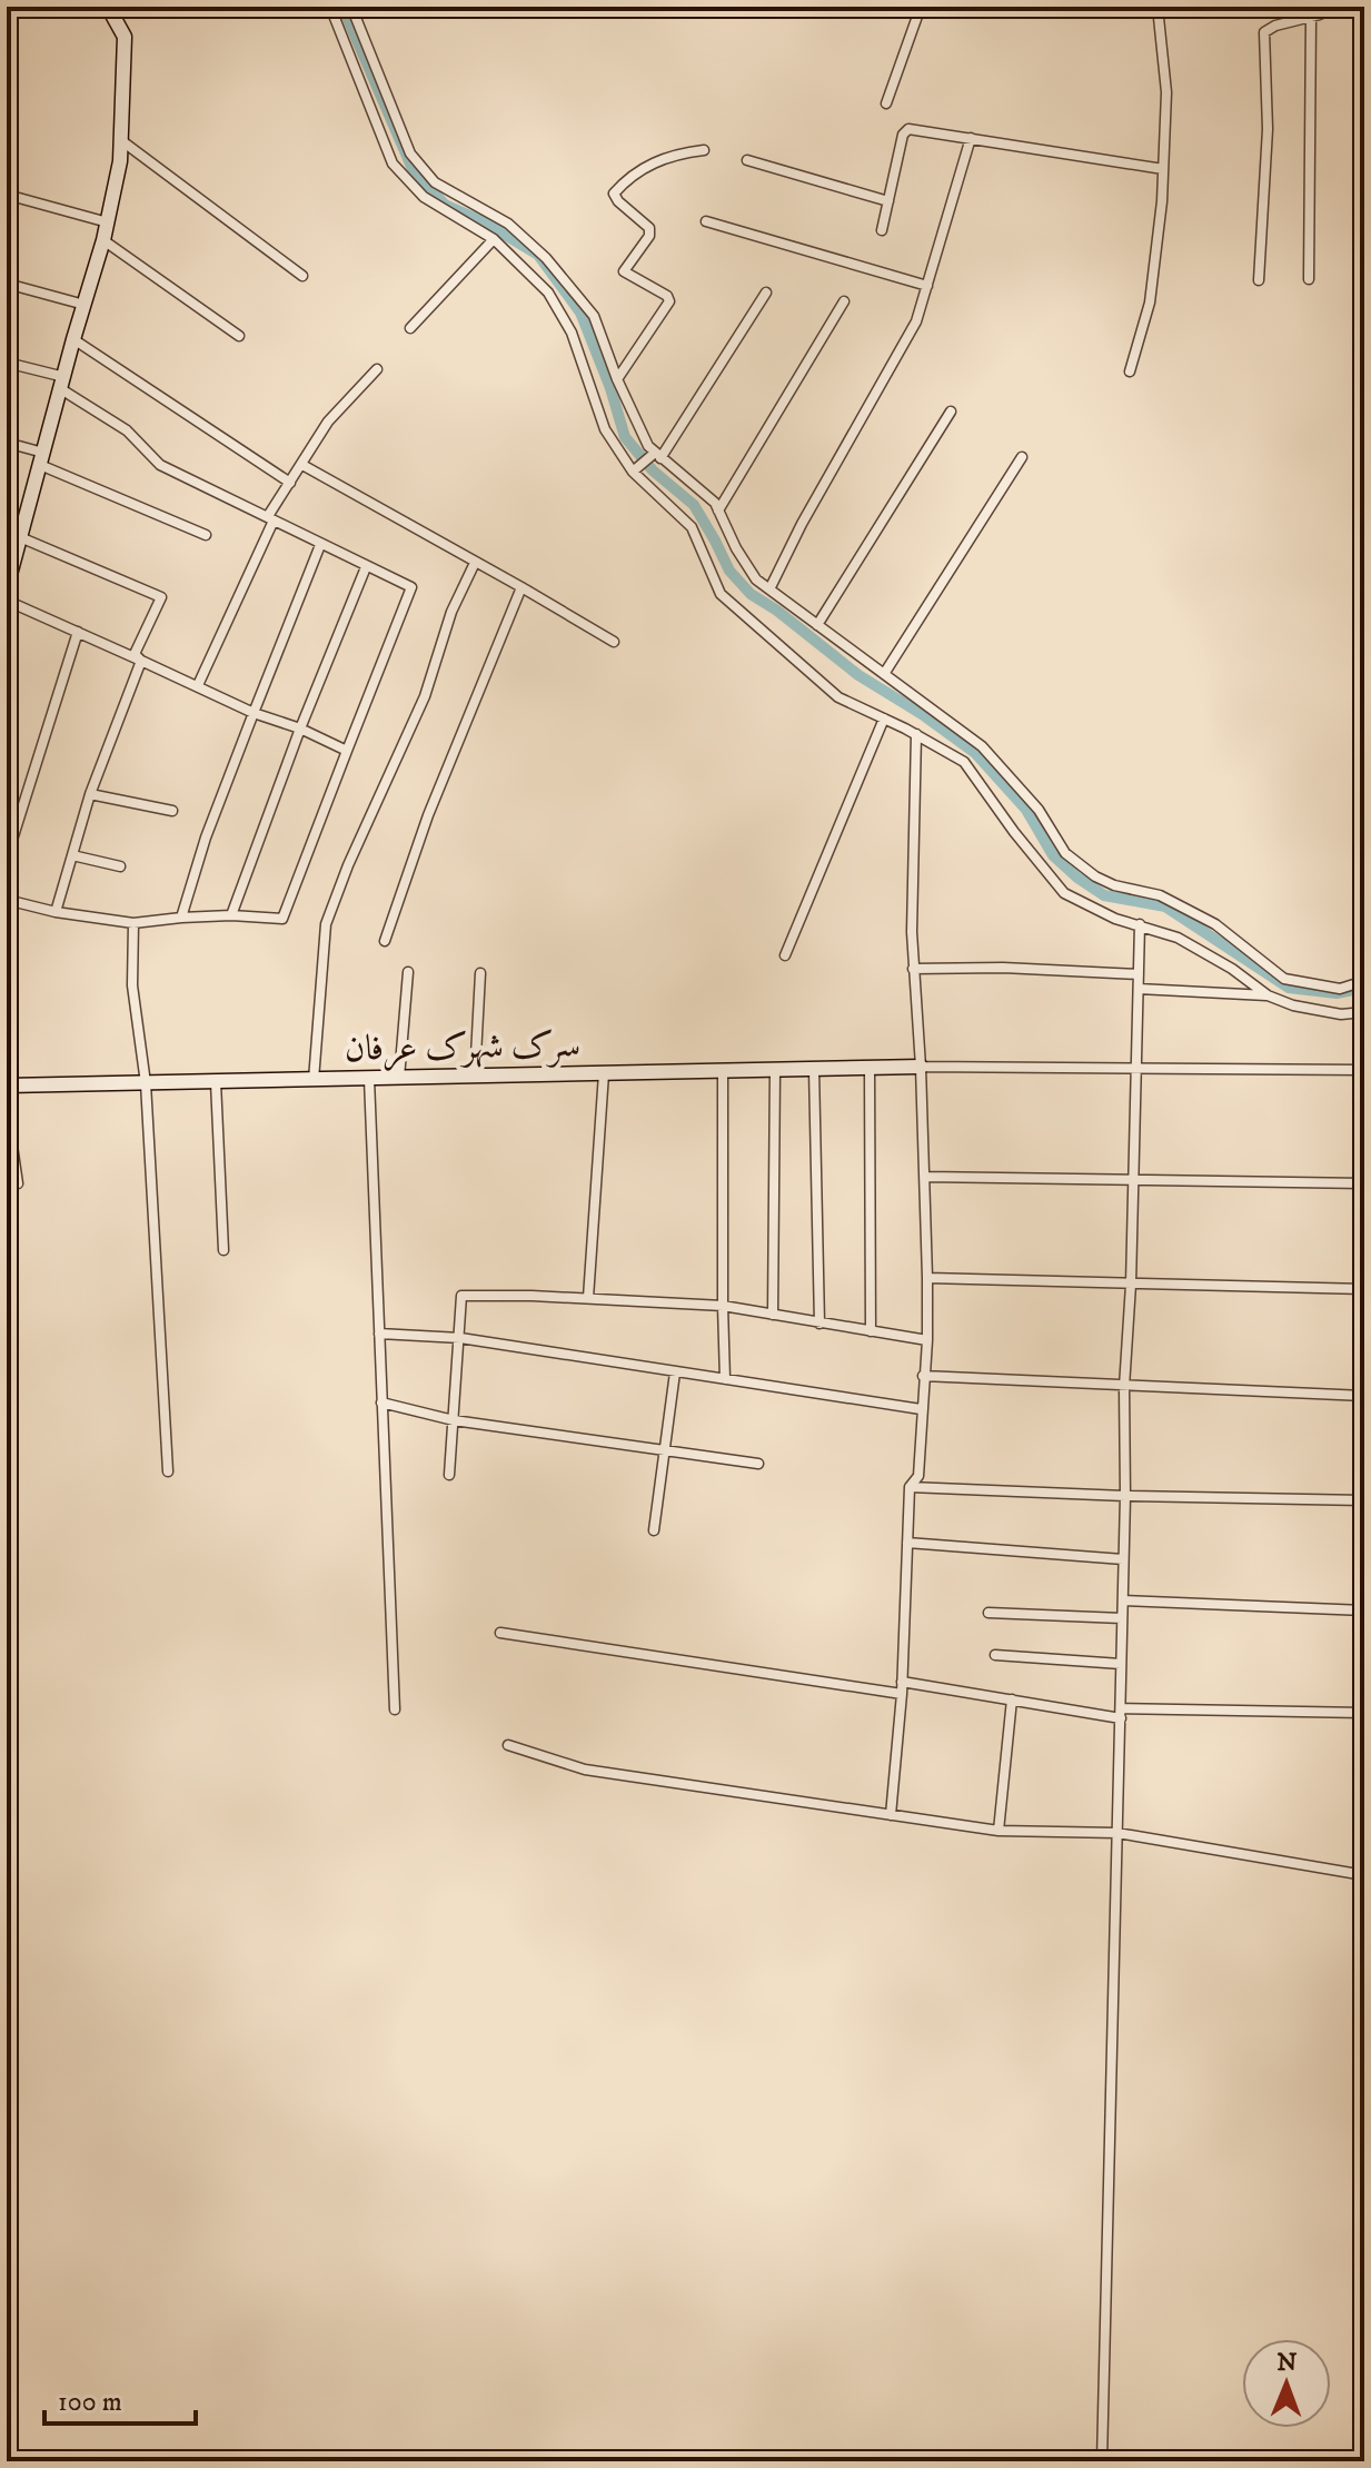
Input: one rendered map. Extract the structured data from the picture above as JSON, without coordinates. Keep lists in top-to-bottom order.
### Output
{
  "streets": {
    "street": ["سرک شهرک عرفان"]
  },
  "scale_bar": "100 m",
  "north": "top"
}
